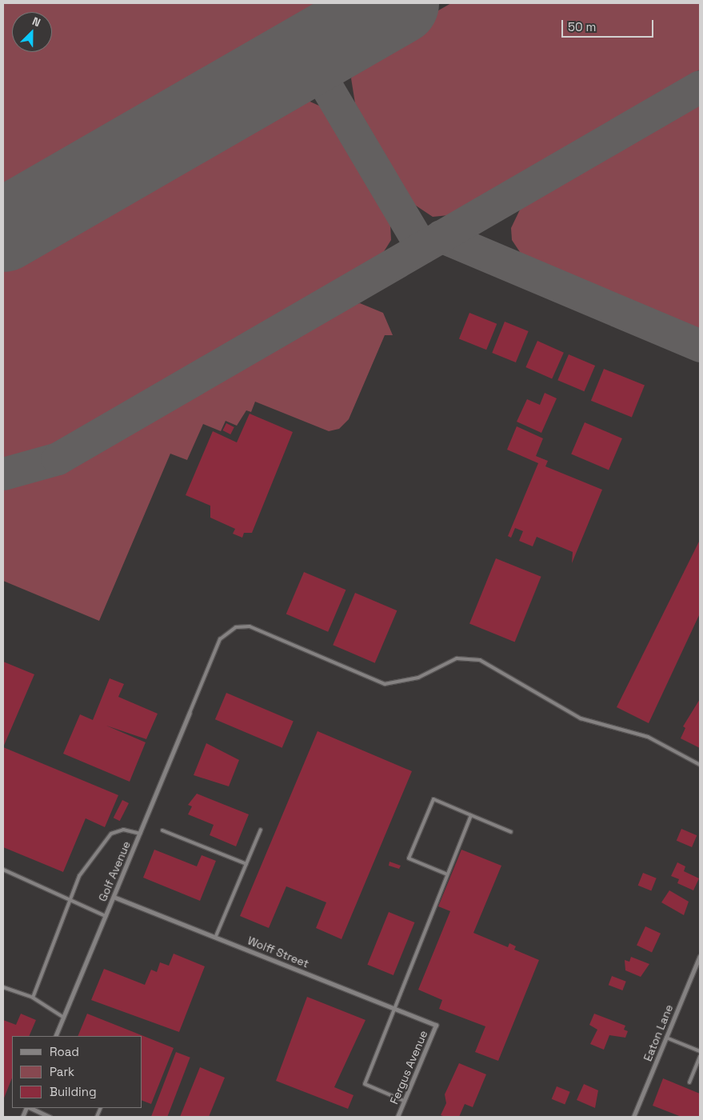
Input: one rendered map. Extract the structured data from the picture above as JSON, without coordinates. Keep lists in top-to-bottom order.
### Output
{
  "streets": {
    "street": [
      "Golf Avenue",
      "Wolff Street",
      "Eaton Lane",
      "Fergus Avenue"
    ]
  },
  "crossings": [
    ["Golf Avenue", "Wolff Street"],
    ["Wolff Street", "Fergus Avenue"]
  ],
  "legend": ["Road", "Park", "Building"],
  "scale_bar": "50 m",
  "north": "top right"
}
